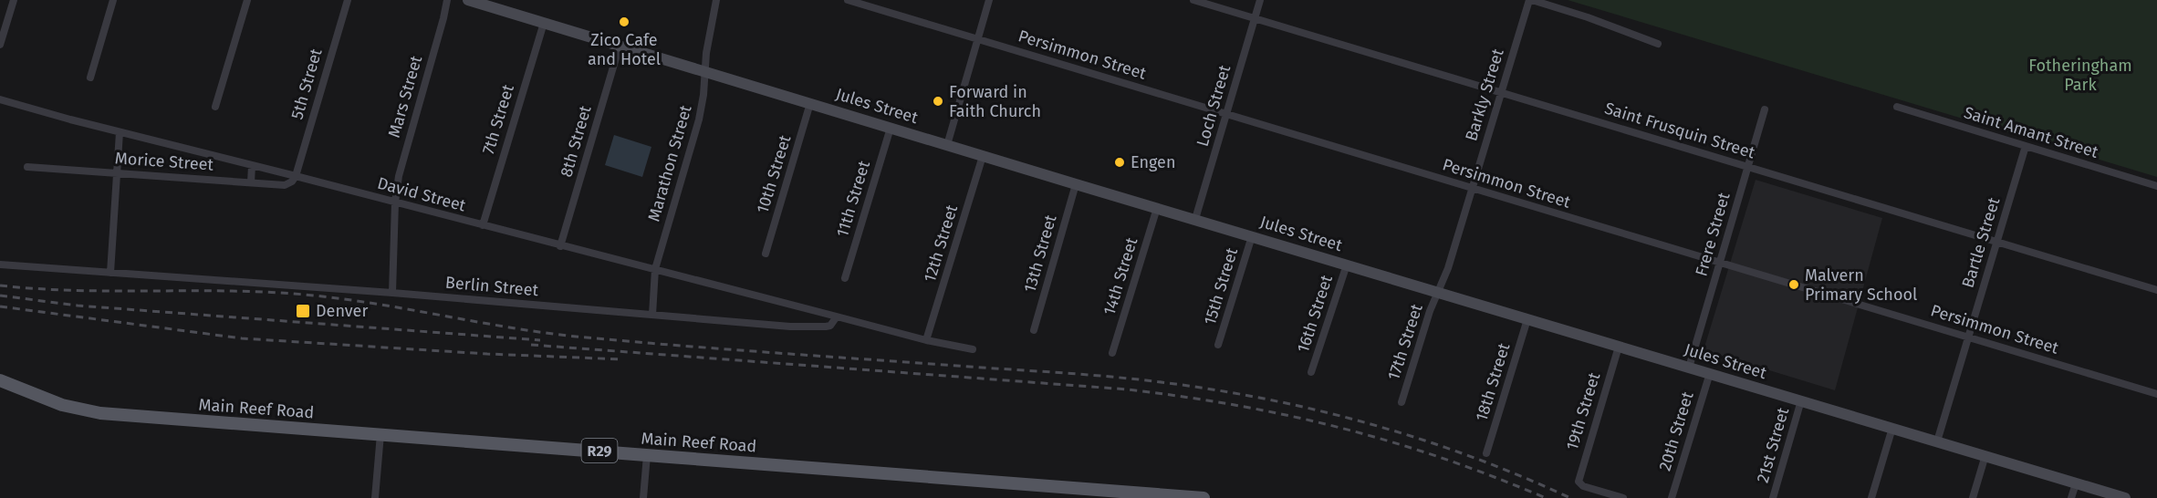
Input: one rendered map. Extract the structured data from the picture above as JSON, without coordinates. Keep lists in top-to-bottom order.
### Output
{
  "streets": {
    "main road": ["Jules Street", "Main Reef Road", "R29"],
    "street": [
      "Persimmon Street",
      "5th Street",
      "Barkly Street",
      "Mars Street",
      "Loch Street",
      "7th Street",
      "Saint Frusquin Street",
      "Saint Amant Street",
      "8th Street",
      "Morice Street",
      "Marathon Street",
      "10th Street",
      "David Street",
      "11th Street",
      "Frere Street",
      "Bartle Street",
      "12th Street",
      "13th Street",
      "14th Street",
      "Berlin Street",
      "15th Street",
      "16th Street",
      "17th Street",
      "18th Street",
      "19th Street",
      "20th Street",
      "21st Street"
    ]
  },
  "crossings": [
    ["Persimmon Street", "Barkly Street"],
    ["Persimmon Street", "Loch Street"],
    ["Persimmon Street", "Frere Street"],
    ["Persimmon Street", "Bartle Street"],
    ["5th Street", "Morice Street"],
    ["5th Street", "David Street"],
    ["Barkly Street", "Jules Street"],
    ["Barkly Street", "Saint Frusquin Street"],
    ["Barkly Street", "17th Street"],
    ["Mars Street", "David Street"],
    ["Mars Street", "Berlin Street"],
    ["Jules Street", "Loch Street"],
    ["Jules Street", "7th Street"],
    ["Jules Street", "8th Street"],
    ["Jules Street", "Marathon Street"],
    ["Jules Street", "10th Street"],
    ["Jules Street", "11th Street"],
    ["Jules Street", "Frere Street"],
    ["Jules Street", "Bartle Street"],
    ["Jules Street", "12th Street"],
    ["Jules Street", "13th Street"],
    ["Jules Street", "14th Street"],
    ["Jules Street", "15th Street"],
    ["Jules Street", "16th Street"],
    ["Jules Street", "17th Street"],
    ["Jules Street", "18th Street"],
    ["Jules Street", "19th Street"],
    ["Jules Street", "20th Street"],
    ["Jules Street", "21st Street"],
    ["Loch Street", "Saint Frusquin Street"],
    ["7th Street", "David Street"],
    ["Saint Frusquin Street", "Frere Street"],
    ["Saint Frusquin Street", "Bartle Street"],
    ["Saint Amant Street", "Bartle Street"],
    ["8th Street", "David Street"],
    ["Morice Street", "David Street"],
    ["Marathon Street", "David Street"],
    ["Marathon Street", "Berlin Street"],
    ["David Street", "Berlin Street"]
  ],
  "parks": ["Fotheringham Park"],
  "places": {
    "other": [
      "Zico Cafe and Hotel",
      "Forward in Faith Church",
      "Engen",
      "Malvern Primary School"
    ],
    "transit": ["Denver"]
  }
}
